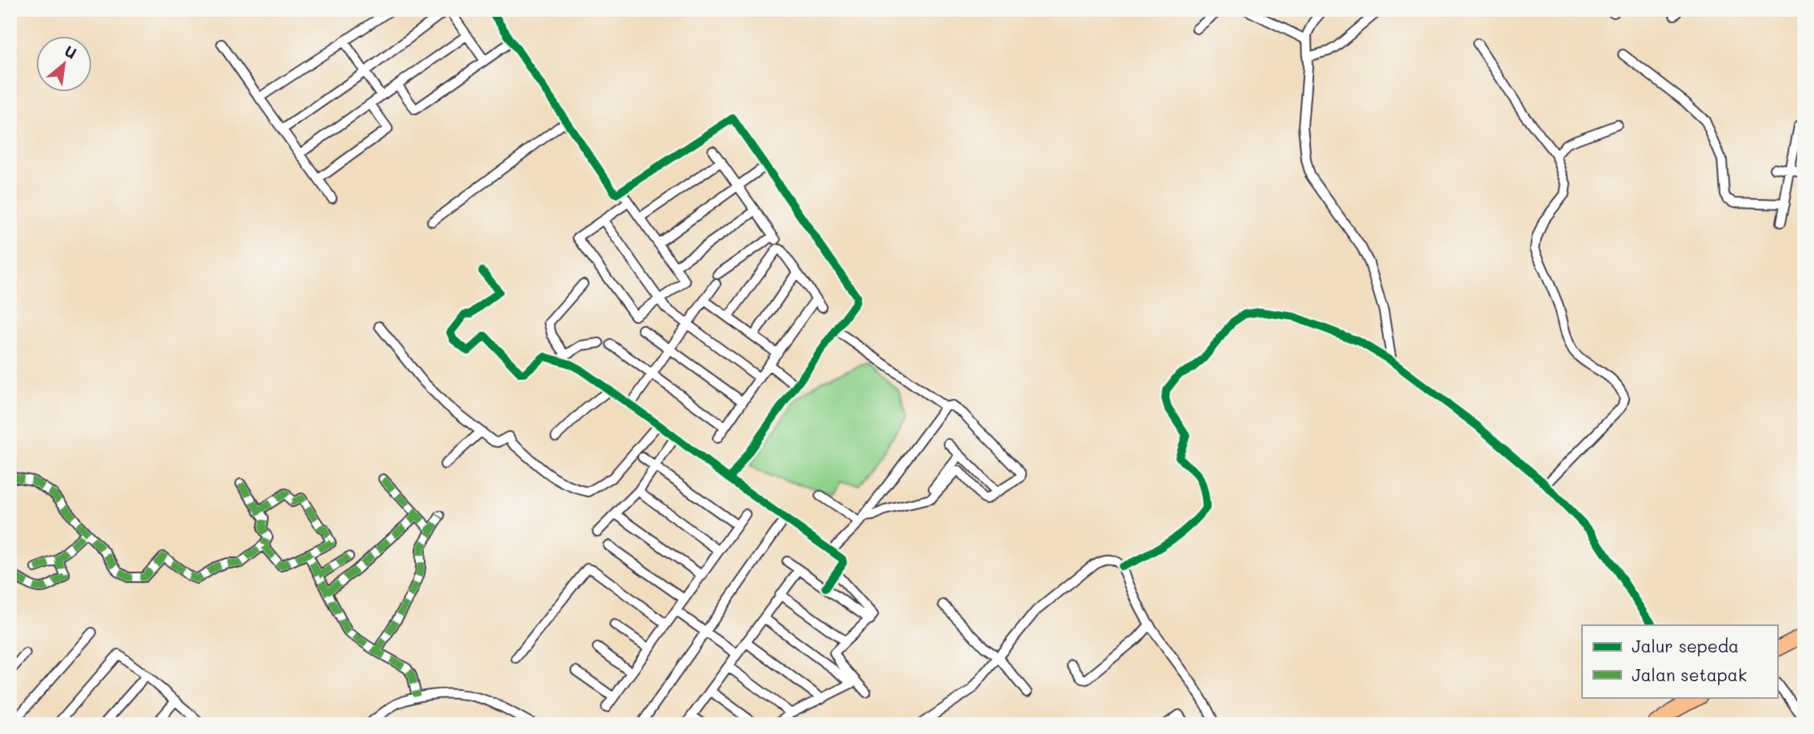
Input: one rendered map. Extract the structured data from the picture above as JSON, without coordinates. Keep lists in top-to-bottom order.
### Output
{
  "legend": ["Jalur sepeda", "Jalan setapak"],
  "north": "top right"
}
